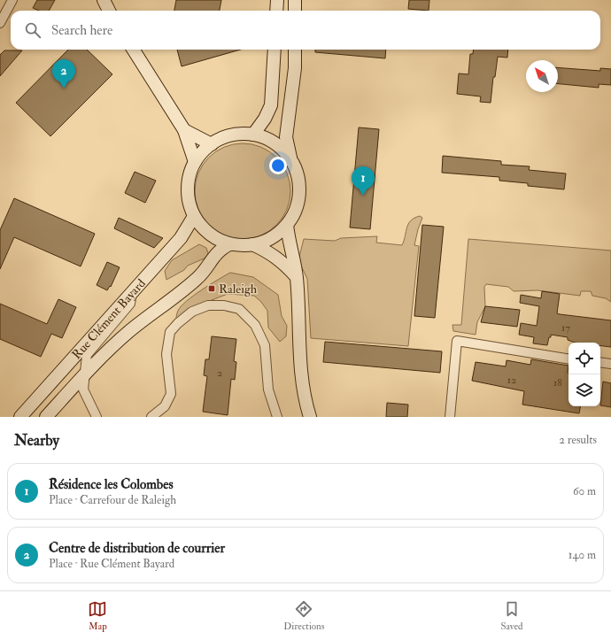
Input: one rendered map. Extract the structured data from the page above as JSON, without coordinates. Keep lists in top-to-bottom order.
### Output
{
  "streets": {
    "main road": ["Rue Clément Bayard"]
  },
  "places": {
    "transit": ["Raleigh"]
  },
  "house_numbers": [
    "17",
    "2",
    "12",
    "18"
  ],
  "north": "top left",
  "page": {
    "search": "Search here",
    "pins": ["2", "1"],
    "heading": ["Nearby", "2 results"],
    "list": [
      {
        "mark": "1",
        "name": "Résidence les Colombes",
        "note": "Place · Carrefour de Raleigh",
        "value": "60 m"
      },
      {
        "mark": "2",
        "name": "Centre de distribution de courrier",
        "note": "Place · Rue Clément Bayard",
        "value": "140 m"
      }
    ],
    "nav": ["Map", "Directions", "Saved"]
  }
}
